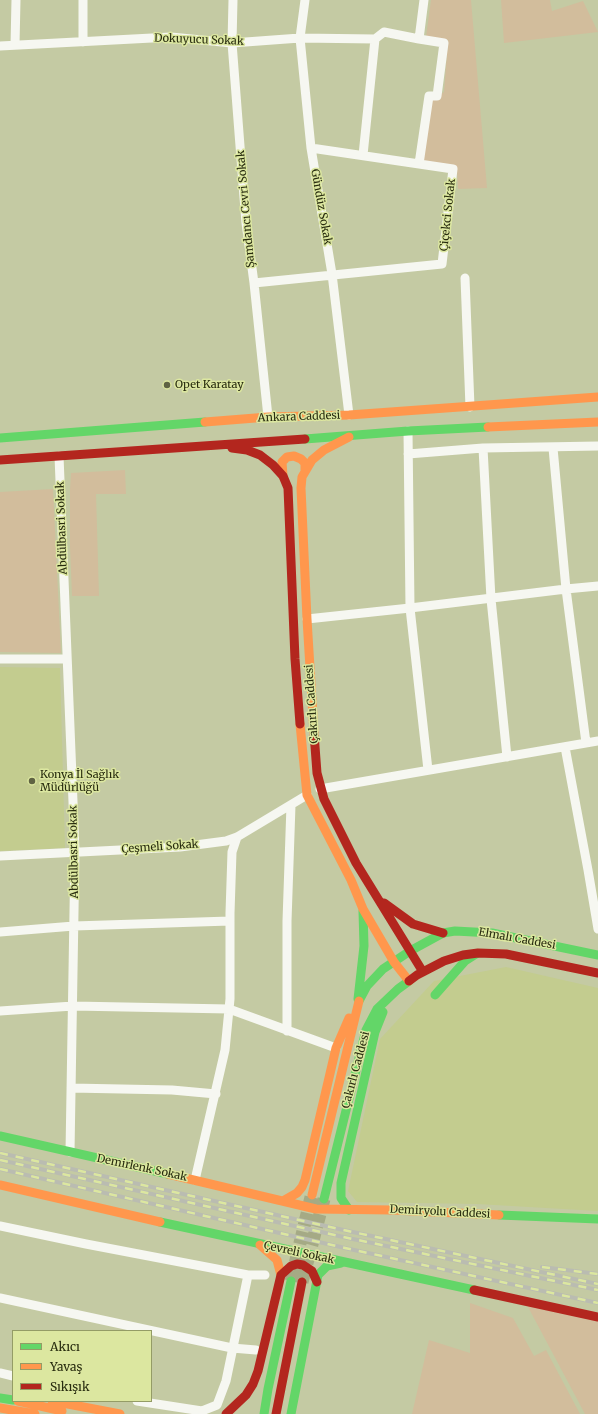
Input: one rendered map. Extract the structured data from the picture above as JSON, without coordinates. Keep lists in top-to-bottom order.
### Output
{
  "streets": {
    "main road": [
      "Ankara Caddesi",
      "Çakırlı Caddesi",
      "Elmalı Caddesi",
      "Demirlenk Sokak",
      "Demiryolu Caddesi",
      "Çevreli Sokak"
    ],
    "street": [
      "Dokuyucu Sokak",
      "Gündüz Sokak",
      "Şamdancı Cevri Sokak",
      "Çiçekci Sokak",
      "Abdülbasri Sokak",
      "Çeşmeli Sokak"
    ]
  },
  "crossings": [
    ["Dokuyucu Sokak", "Gündüz Sokak"],
    ["Dokuyucu Sokak", "Şamdancı Cevri Sokak"],
    ["Dokuyucu Sokak", "Çiçekci Sokak"],
    ["Gündüz Sokak", "Çiçekci Sokak"],
    ["Gündüz Sokak", "Ankara Caddesi"],
    ["Şamdancı Cevri Sokak", "Çiçekci Sokak"],
    ["Şamdancı Cevri Sokak", "Ankara Caddesi"],
    ["Ankara Caddesi", "Abdülbasri Sokak"],
    ["Ankara Caddesi", "Çakırlı Caddesi"],
    ["Abdülbasri Sokak", "Çeşmeli Sokak"],
    ["Abdülbasri Sokak", "Demirlenk Sokak"],
    ["Çakırlı Caddesi", "Çeşmeli Sokak"],
    ["Çakırlı Caddesi", "Elmalı Caddesi"],
    ["Demirlenk Sokak", "Demiryolu Caddesi"]
  ],
  "places": ["Opet Karatay", "Konya İl Sağlık Müdürlüğü"],
  "legend": ["Akıcı", "Yavaş", "Sıkışık"]
}
